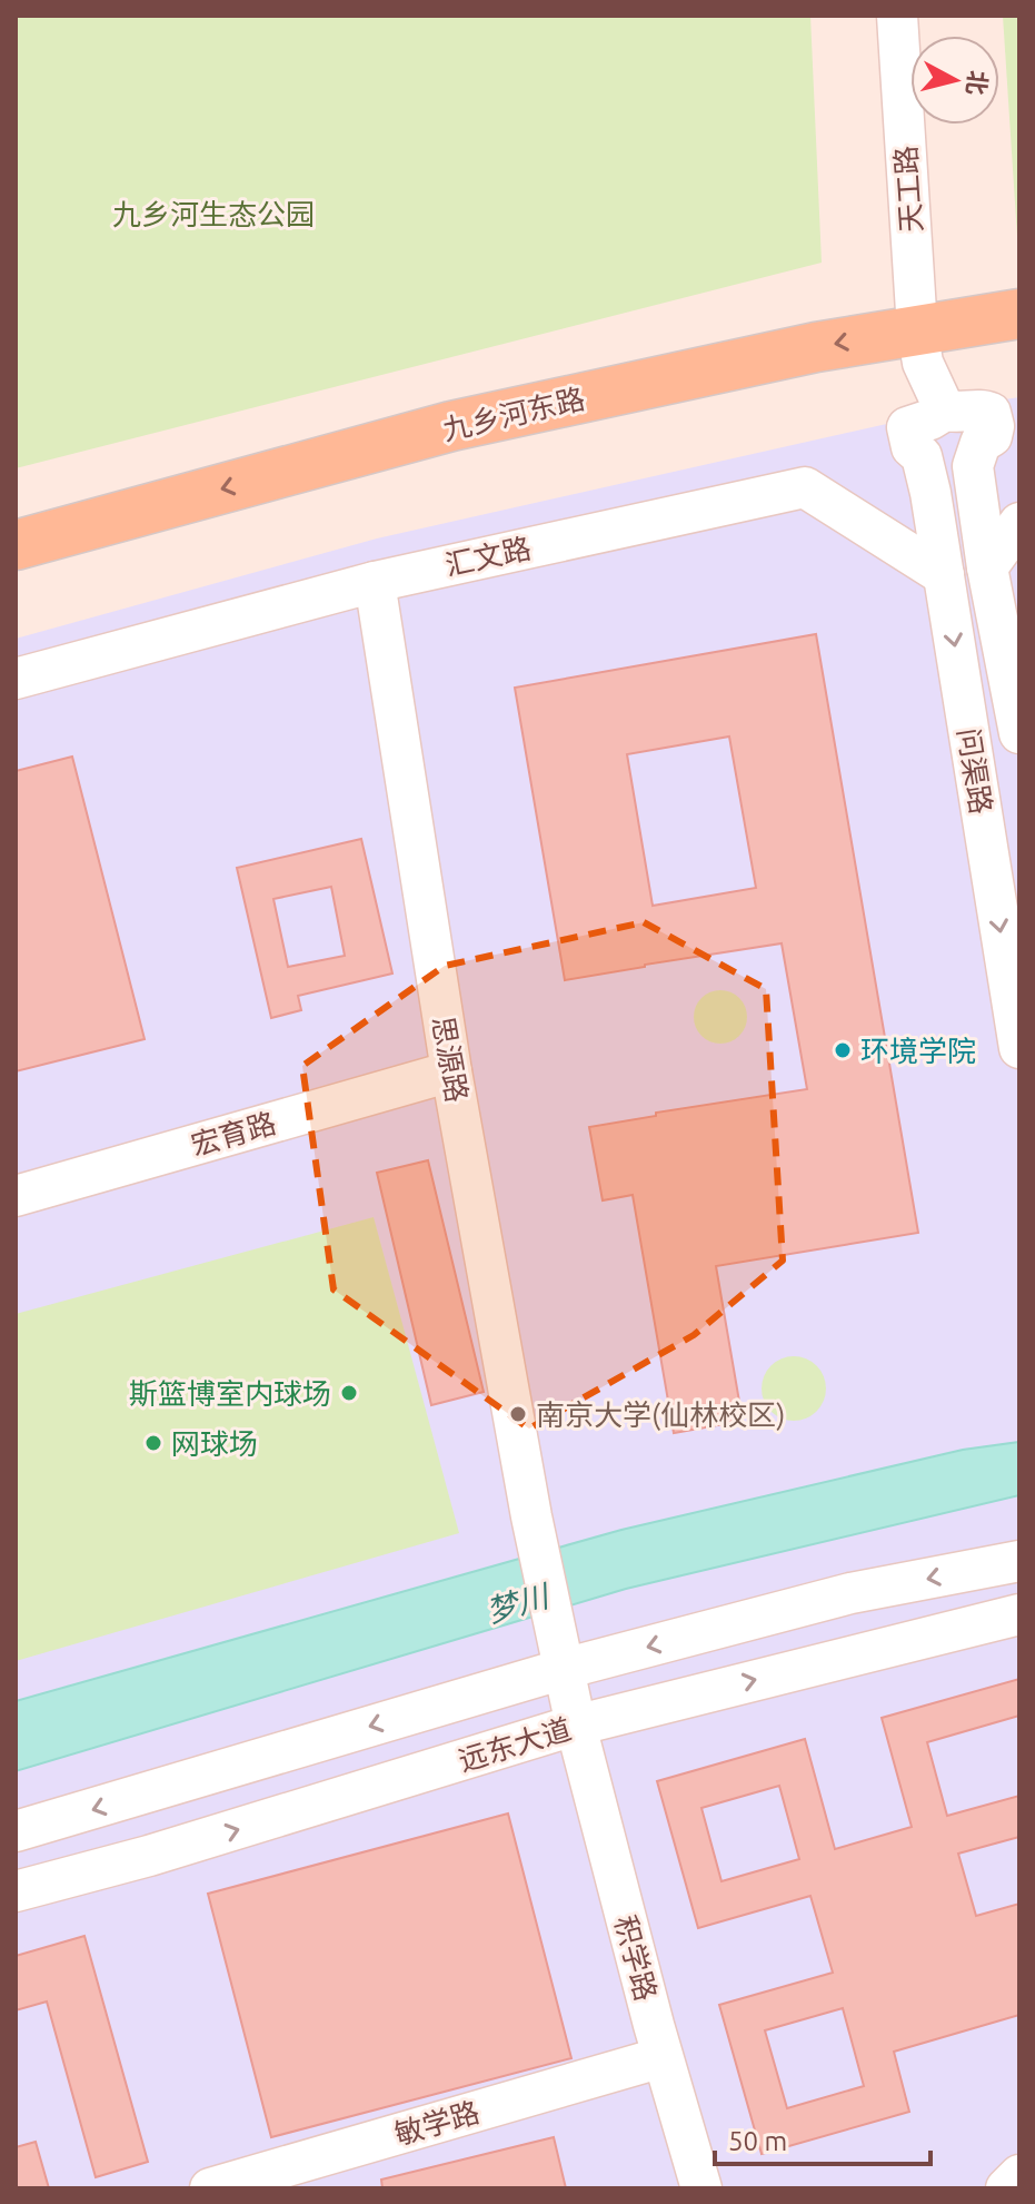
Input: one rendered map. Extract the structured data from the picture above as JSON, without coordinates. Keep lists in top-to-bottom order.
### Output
{
  "streets": {
    "main road": ["九乡河东路"],
    "street": [
      "天工路",
      "汇文路",
      "问渠路",
      "思源路",
      "宏育路",
      "远东大道",
      "积学路",
      "敏学路"
    ]
  },
  "crossings": [
    ["天工路", "九乡河东路"],
    ["汇文路", "问渠路"],
    ["汇文路", "思源路"],
    ["思源路", "宏育路"],
    ["思源路", "远东大道"],
    ["思源路", "积学路"],
    ["远东大道", "积学路"],
    ["积学路", "敏学路"]
  ],
  "water": ["梦川"],
  "parks": ["九乡河生态公园"],
  "places": [
    "环境学院",
    "斯篮博室内球场",
    "南京大学(仙林校区)",
    "网球场"
  ],
  "scale_bar": "50 m",
  "north": "right"
}
